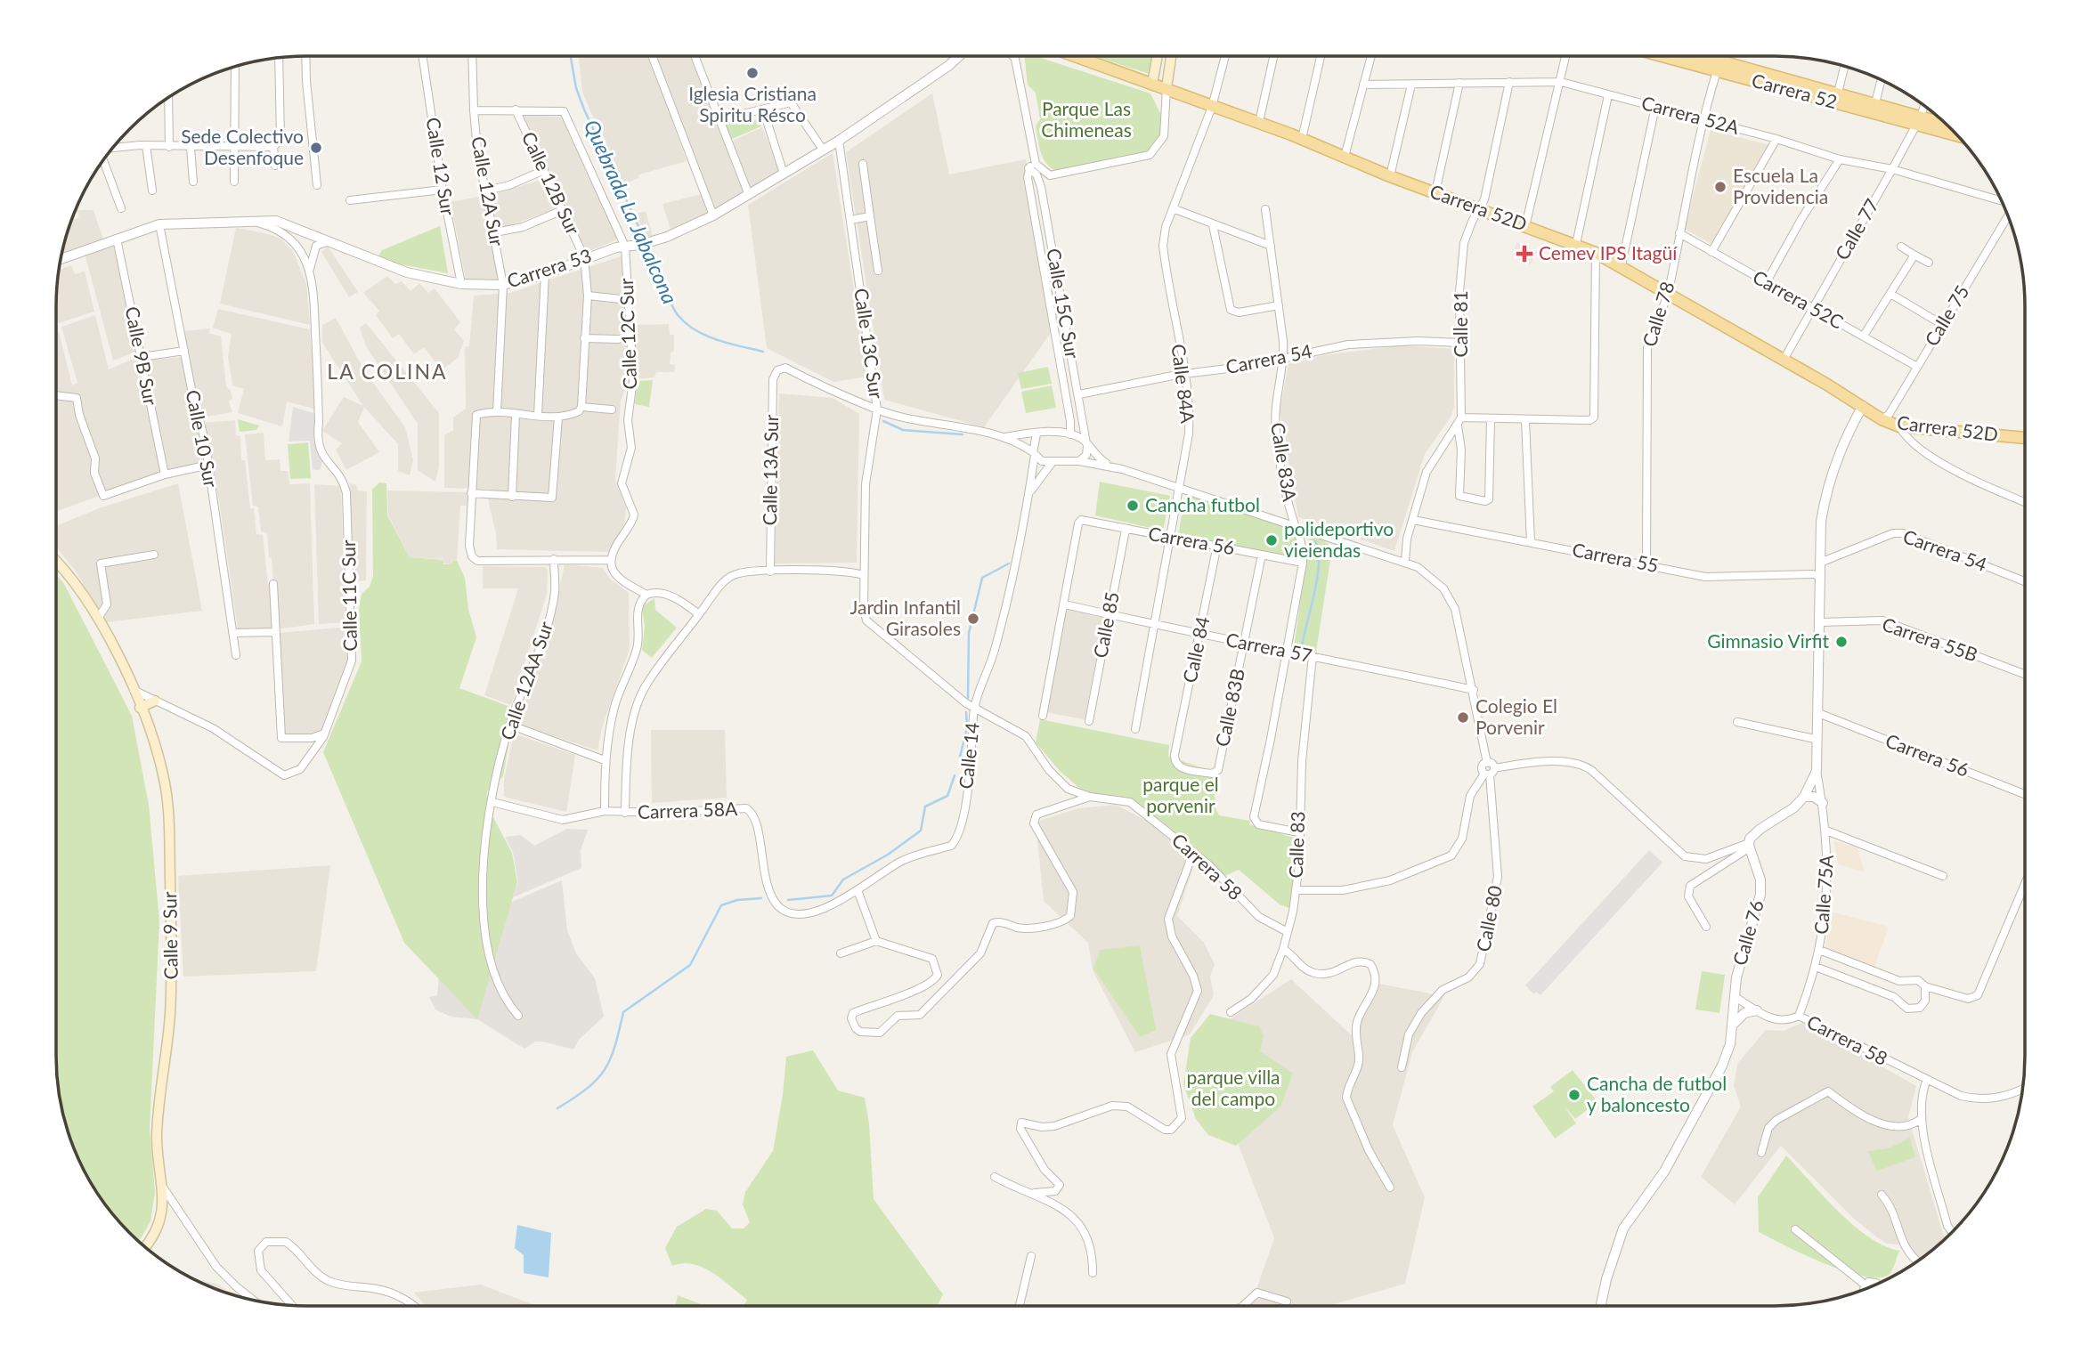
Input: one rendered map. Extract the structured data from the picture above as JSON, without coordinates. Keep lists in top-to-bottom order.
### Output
{
  "streets": {
    "main road": ["Carrera 52", "Carrera 52D", "Calle 9 Sur"],
    "street": [
      "Carrera 52A",
      "Calle 12 Sur",
      "Calle 12B Sur",
      "Calle 12A Sur",
      "Calle 77",
      "Carrera 53",
      "Carrera 52C",
      "Calle 15C Sur",
      "Calle 78",
      "Calle 75",
      "Calle 81",
      "Calle 12C Sur",
      "Calle 13C Sur",
      "Calle 9B Sur",
      "Carrera 54",
      "Calle 84A",
      "Calle 10 Sur",
      "Calle 83A",
      "Calle 13A Sur",
      "Carrera 56",
      "Carrera 55",
      "Calle 11C Sur",
      "Calle 85",
      "Carrera 55B",
      "Carrera 57",
      "Calle 84",
      "Calle 12AA Sur",
      "Calle 83B",
      "Calle 14",
      "Carrera 58A",
      "Calle 83",
      "Carrera 58",
      "Calle 75A",
      "Calle 80",
      "Calle 76"
    ]
  },
  "crossings": [
    ["Carrera 52", "Calle 77"],
    ["Carrera 52", "Calle 78"],
    ["Carrera 52A", "Calle 77"],
    ["Carrera 52A", "Calle 78"],
    ["Carrera 52A", "Calle 81"],
    ["Calle 12 Sur", "Carrera 53"],
    ["Calle 12B Sur", "Carrera 53"],
    ["Calle 12B Sur", "Calle 12C Sur"],
    ["Calle 12A Sur", "Carrera 53"],
    ["Carrera 52D", "Calle 77"],
    ["Carrera 52D", "Calle 78"],
    ["Carrera 52D", "Calle 75"],
    ["Carrera 52D", "Calle 81"],
    ["Carrera 52D", "Calle 84A"],
    ["Calle 77", "Carrera 52C"],
    ["Carrera 53", "Calle 12C Sur"],
    ["Carrera 53", "Calle 13C Sur"],
    ["Carrera 53", "Calle 9B Sur"],
    ["Carrera 53", "Calle 10 Sur"],
    ["Carrera 52C", "Calle 78"],
    ["Carrera 52C", "Calle 75"],
    ["Calle 15C Sur", "Carrera 54"],
    ["Calle 78", "Carrera 55"],
    ["Calle 81", "Carrera 54"],
    ["Calle 13C Sur", "Calle 13A Sur"],
    ["Calle 13C Sur", "Carrera 58"],
    ["Carrera 54", "Calle 84A"],
    ["Carrera 54", "Calle 83A"],
    ["Calle 84A", "Carrera 56"],
    ["Calle 84A", "Carrera 57"],
    ["Calle 83A", "Carrera 56"],
    ["Calle 83A", "Carrera 57"],
    ["Calle 83A", "Calle 83"],
    ["Carrera 56", "Calle 85"],
    ["Carrera 56", "Carrera 57"],
    ["Carrera 56", "Calle 84"],
    ["Carrera 56", "Calle 83B"],
    ["Calle 85", "Carrera 57"],
    ["Carrera 57", "Calle 84"],
    ["Carrera 57", "Calle 83B"],
    ["Carrera 57", "Calle 83"],
    ["Calle 84", "Calle 83B"],
    ["Calle 12AA Sur", "Carrera 58A"],
    ["Calle 14", "Carrera 58A"],
    ["Calle 14", "Carrera 58"],
    ["Calle 83", "Carrera 58"],
    ["Carrera 58", "Calle 75A"],
    ["Carrera 58", "Calle 76"]
  ],
  "districts": ["LA COLINA"],
  "water": ["Quebrada La Jabalcona"],
  "parks": ["Parque Las Chimeneas", "parque el porvenir", "parque villa del campo"],
  "places": {
    "other": [
      "Iglesia Cristiana Spiritu Résco",
      "Sede Colectivo Desenfoque",
      "Escuela La Providencia",
      "Cancha futbol",
      "polideportivo vieiendas",
      "Jardin Infantil Girasoles",
      "Gimnasio Virfit",
      "Colegio El Porvenir",
      "Cancha de futbol y baloncesto"
    ],
    "health": ["Cemev IPS Itagüí"]
  }
}
